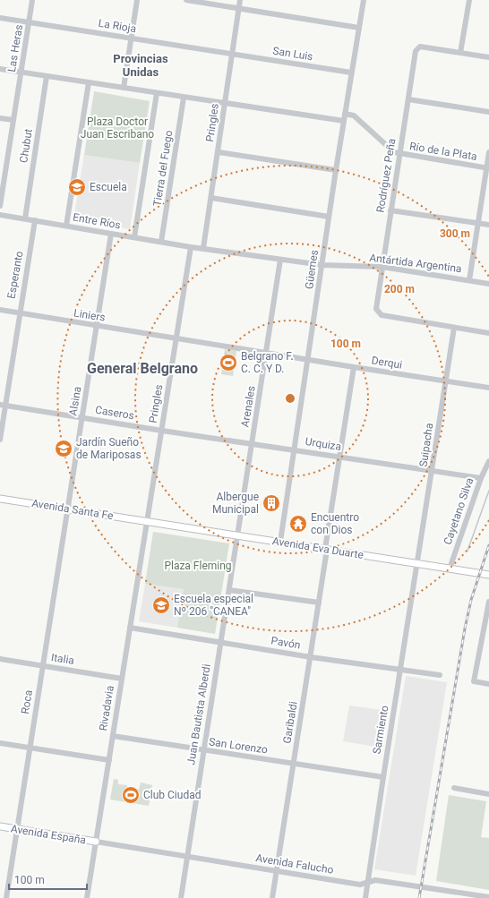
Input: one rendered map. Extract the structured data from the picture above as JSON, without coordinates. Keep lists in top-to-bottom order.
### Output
{
  "streets": {
    "main road": ["Avenida Santa Fe", "Avenida Eva Duarte", "Avenida España"],
    "street": [
      "La Rioja",
      "Las Heras",
      "San Luis",
      "Pringles",
      "Chubut",
      "Río de la Plata",
      "Tierra del Fuego",
      "Rodríguez Peña",
      "Entre Ríos",
      "Antártida Argentina",
      "Güemes",
      "Esperanto",
      "Liniers",
      "Derqui",
      "Alsina",
      "Arenales",
      "Caseros",
      "Urquiza",
      "Suipacha",
      "Cayetano Silva",
      "Pavón",
      "Italia",
      "Roca",
      "Rivadavia",
      "Juan Bautista Alberdi",
      "Garibaldi",
      "Sarmiento",
      "San Lorenzo",
      "Avenida Falucho"
    ]
  },
  "crossings": [
    ["La Rioja", "Las Heras"],
    ["La Rioja", "San Luis"],
    ["La Rioja", "Pringles"],
    ["San Luis", "Pringles"],
    ["San Luis", "Güemes"],
    ["Pringles", "Entre Ríos"],
    ["Pringles", "Antártida Argentina"],
    ["Pringles", "Liniers"],
    ["Pringles", "Derqui"],
    ["Pringles", "Caseros"],
    ["Pringles", "Urquiza"],
    ["Pringles", "Avenida Santa Fe"],
    ["Pringles", "Avenida Eva Duarte"],
    ["Pringles", "Rivadavia"],
    ["Chubut", "Entre Ríos"],
    ["Río de la Plata", "Rodríguez Peña"],
    ["Río de la Plata", "Güemes"],
    ["Tierra del Fuego", "Entre Ríos"],
    ["Rodríguez Peña", "Antártida Argentina"],
    ["Rodríguez Peña", "Suipacha"],
    ["Entre Ríos", "Antártida Argentina"],
    ["Entre Ríos", "Esperanto"],
    ["Entre Ríos", "Alsina"],
    ["Antártida Argentina", "Güemes"],
    ["Antártida Argentina", "Arenales"],
    ["Güemes", "Derqui"],
    ["Güemes", "Urquiza"],
    ["Güemes", "Avenida Eva Duarte"],
    ["Esperanto", "Liniers"],
    ["Esperanto", "Caseros"],
    ["Liniers", "Derqui"],
    ["Liniers", "Alsina"],
    ["Derqui", "Arenales"],
    ["Derqui", "Suipacha"],
    ["Alsina", "Caseros"],
    ["Alsina", "Avenida Santa Fe"],
    ["Alsina", "Roca"],
    ["Arenales", "Urquiza"],
    ["Arenales", "Avenida Eva Duarte"],
    ["Arenales", "Juan Bautista Alberdi"],
    ["Caseros", "Urquiza"],
    ["Urquiza", "Suipacha"],
    ["Urquiza", "Cayetano Silva"],
    ["Suipacha", "Avenida Eva Duarte"],
    ["Suipacha", "Sarmiento"],
    ["Avenida Santa Fe", "Avenida Eva Duarte"],
    ["Avenida Santa Fe", "Roca"],
    ["Avenida Santa Fe", "Rivadavia"],
    ["Cayetano Silva", "Avenida Eva Duarte"],
    ["Avenida Eva Duarte", "Rivadavia"],
    ["Avenida Eva Duarte", "Juan Bautista Alberdi"],
    ["Avenida Eva Duarte", "Garibaldi"],
    ["Avenida Eva Duarte", "Sarmiento"],
    ["Pavón", "Rivadavia"],
    ["Pavón", "Juan Bautista Alberdi"],
    ["Pavón", "Garibaldi"],
    ["Pavón", "Sarmiento"],
    ["Italia", "Roca"],
    ["Italia", "Rivadavia"],
    ["Roca", "Avenida España"],
    ["Rivadavia", "San Lorenzo"],
    ["Rivadavia", "Avenida España"],
    ["Rivadavia", "Avenida Falucho"],
    ["Juan Bautista Alberdi", "San Lorenzo"],
    ["Juan Bautista Alberdi", "Avenida Falucho"],
    ["Garibaldi", "San Lorenzo"],
    ["Garibaldi", "Avenida Falucho"],
    ["Sarmiento", "San Lorenzo"],
    ["Sarmiento", "Avenida Falucho"],
    ["Avenida España", "Avenida Falucho"]
  ],
  "districts": ["Provincias Unidas", "General Belgrano"],
  "parks": ["Plaza Doctor Juan Escribano", "Plaza Fleming"],
  "places": {
    "school or university": ["Escuela", "Jardín Sueño de Mariposas", "Escuela especial Nº 206 \"CANEA\""],
    "sports": ["Belgrano F. C. C. Y D.", "Club Ciudad"],
    "building": ["Albergue Municipal"],
    "temple": ["Encuentro con Dios"]
  },
  "scale_bar": "100 m",
  "rings": ["300 m", "200 m", "100 m"]
}
